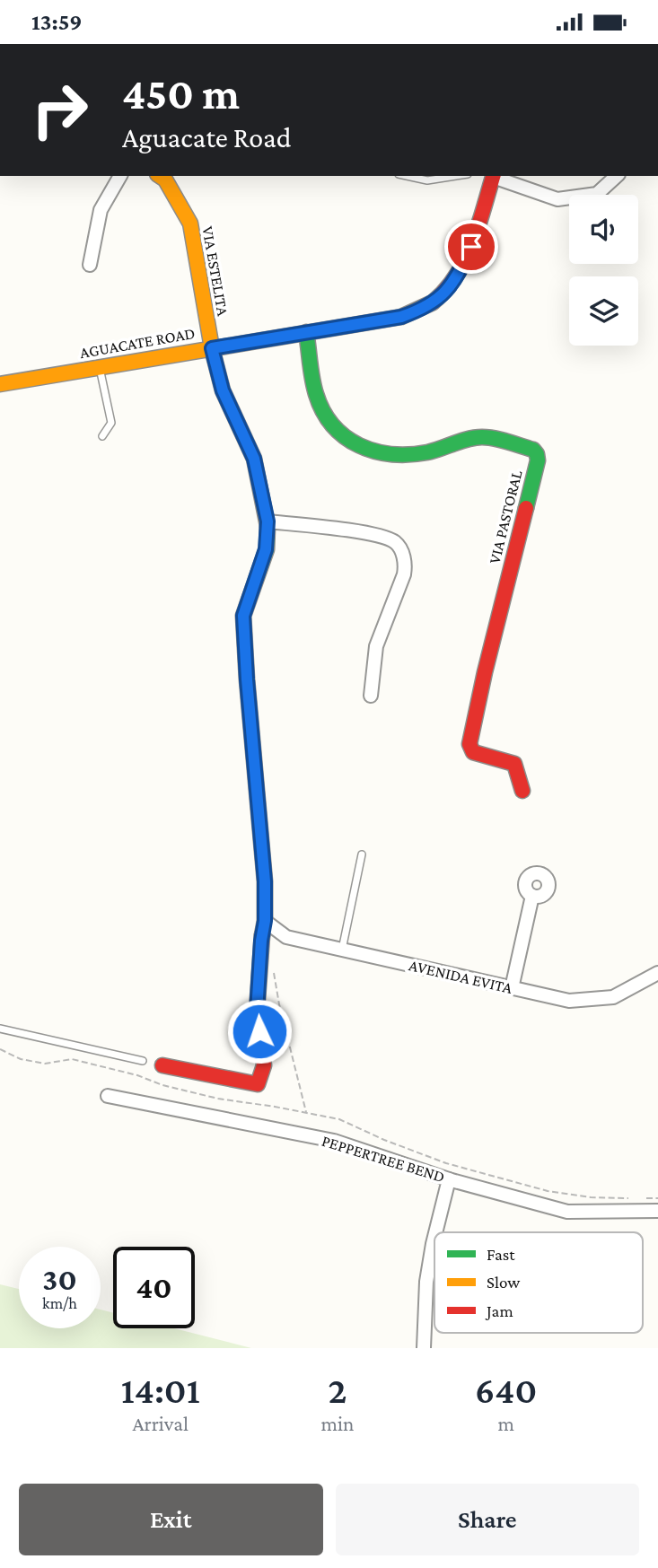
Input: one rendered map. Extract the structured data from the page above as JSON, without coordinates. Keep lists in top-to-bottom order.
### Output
{
  "streets": {
    "street": [
      "VIA ESTELITA",
      "AGUACATE ROAD",
      "VIA PASTORAL",
      "AVENIDA EVITA",
      "PEPPERTREE BEND"
    ]
  },
  "crossings": [
    ["VIA ESTELITA", "AGUACATE ROAD"],
    ["VIA ESTELITA", "AVENIDA EVITA"],
    ["AGUACATE ROAD", "VIA PASTORAL"]
  ],
  "legend": ["Fast", "Slow", "Jam"],
  "page": {
    "status": "13:59",
    "turn": ["450 m", "Aguacate Road"],
    "speed": "30 km/h",
    "limit": "40",
    "eta": [
      "14:01",
      "Arrival",
      "2",
      "min",
      "640",
      "m"
    ],
    "buttons": ["Exit", "Share"]
  }
}
